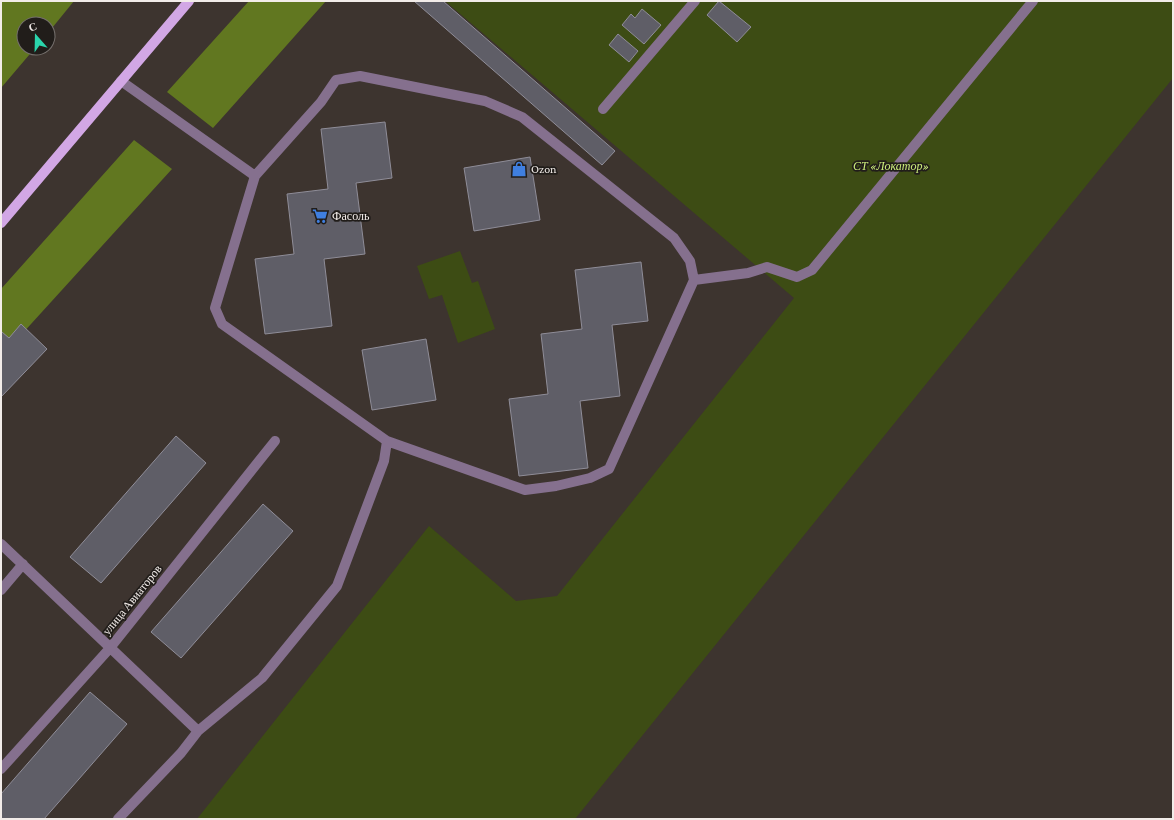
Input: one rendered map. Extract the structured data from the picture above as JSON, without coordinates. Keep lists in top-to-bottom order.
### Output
{
  "streets": {
    "street": ["улица Авиаторов"]
  },
  "parks": ["СТ «Локатор»"],
  "places": {
    "shop": ["Ozon"],
    "supermarket": ["Фасоль"]
  },
  "north": "top"
}
